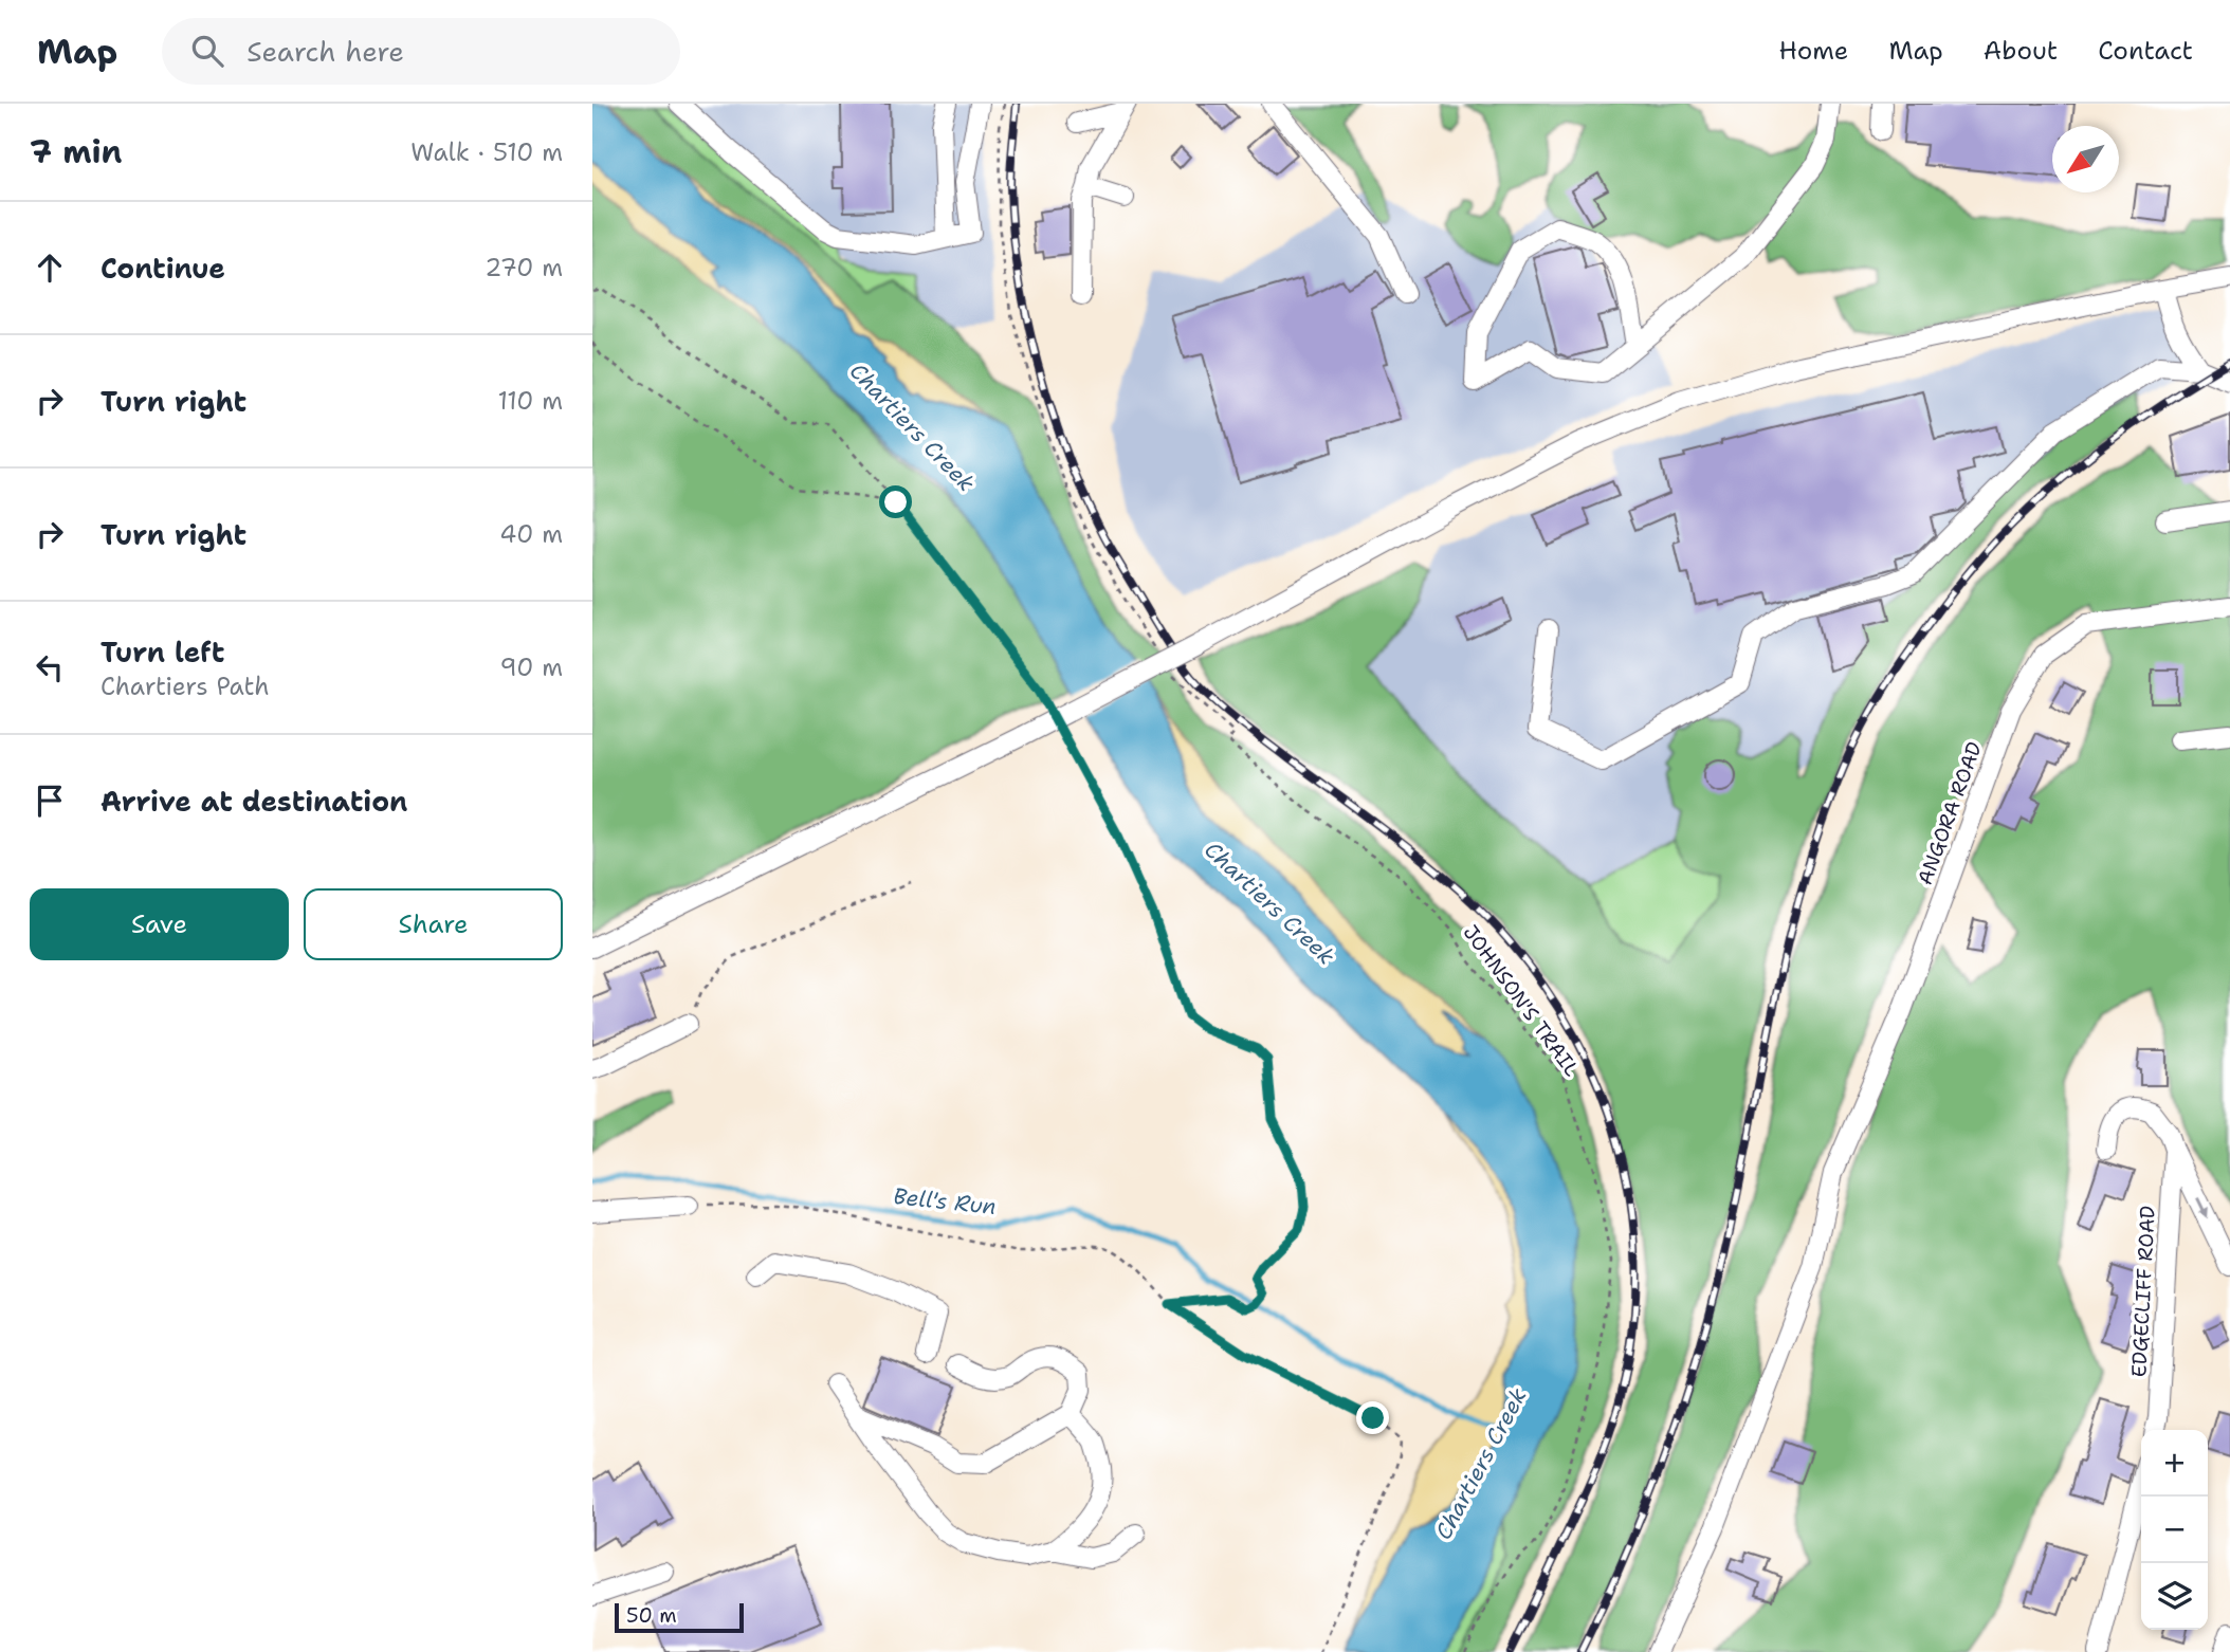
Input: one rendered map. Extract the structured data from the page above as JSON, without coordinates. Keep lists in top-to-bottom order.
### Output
{
  "streets": {
    "street": ["ANGORA ROAD", "EDGECLIFF ROAD"],
    "path": ["JOHNSON'S TRAIL"]
  },
  "water": ["Chartiers Creek", "Bell's Run"],
  "scale_bar": "50 m",
  "north": "bottom left",
  "page": {
    "header": "Map",
    "search": "Search here",
    "nav": [
      "Home",
      "Map",
      "About",
      "Contact"
    ],
    "heading": ["7 min", "Walk · 510 m"],
    "list": [
      ["Continue", "270 m"],
      ["Turn right", "110 m"],
      ["Turn right", "40 m"],
      ["Turn left", "Chartiers Path", "90 m"],
      "Arrive at destination"
    ],
    "buttons": ["Save", "Share"],
    "map_buttons": ["+", "−"],
    "scale": "50 m"
  }
}
